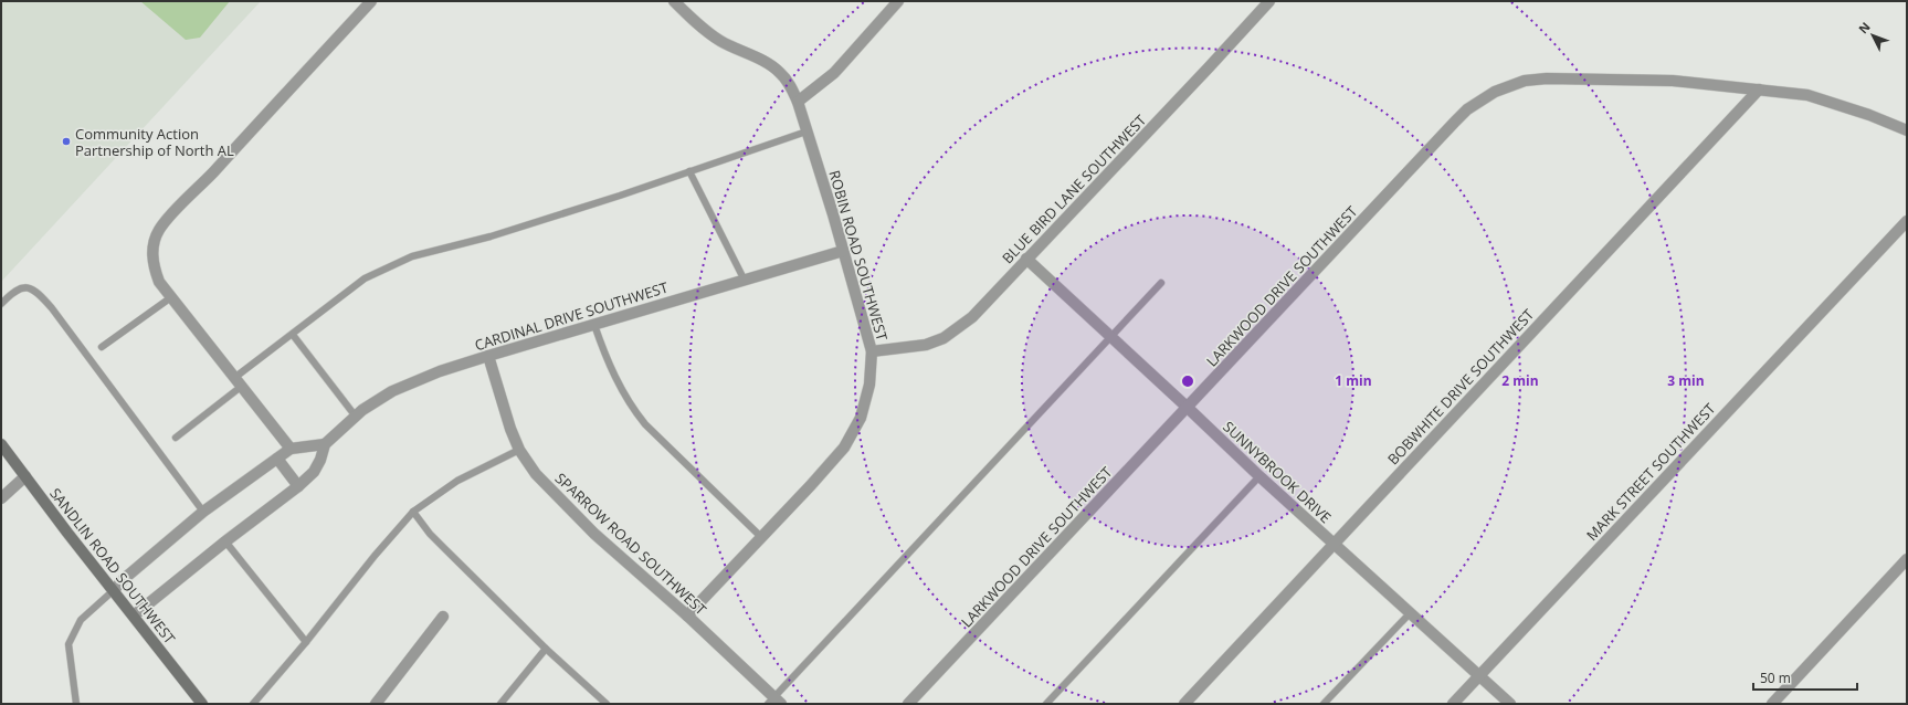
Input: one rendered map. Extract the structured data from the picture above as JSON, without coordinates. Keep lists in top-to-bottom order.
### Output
{
  "streets": {
    "street": [
      "BLUE BIRD LANE SOUTHWEST",
      "ROBIN ROAD SOUTHWEST",
      "LARKWOOD DRIVE SOUTHWEST",
      "CARDINAL DRIVE SOUTHWEST",
      "BOBWHITE DRIVE SOUTHWEST",
      "SUNNYBROOK DRIVE",
      "MARK STREET SOUTHWEST",
      "SPARROW ROAD SOUTHWEST",
      "SANDLIN ROAD SOUTHWEST"
    ]
  },
  "crossings": [
    ["BLUE BIRD LANE SOUTHWEST", "ROBIN ROAD SOUTHWEST"],
    ["BLUE BIRD LANE SOUTHWEST", "SUNNYBROOK DRIVE"],
    ["ROBIN ROAD SOUTHWEST", "CARDINAL DRIVE SOUTHWEST"],
    ["ROBIN ROAD SOUTHWEST", "SPARROW ROAD SOUTHWEST"],
    ["LARKWOOD DRIVE SOUTHWEST", "BOBWHITE DRIVE SOUTHWEST"],
    ["LARKWOOD DRIVE SOUTHWEST", "SUNNYBROOK DRIVE"],
    ["CARDINAL DRIVE SOUTHWEST", "SPARROW ROAD SOUTHWEST"],
    ["CARDINAL DRIVE SOUTHWEST", "SANDLIN ROAD SOUTHWEST"],
    ["BOBWHITE DRIVE SOUTHWEST", "SUNNYBROOK DRIVE"],
    ["SUNNYBROOK DRIVE", "MARK STREET SOUTHWEST"]
  ],
  "places": ["Community Action Partnership of North AL"],
  "scale_bar": "50 m",
  "north": "top left",
  "rings": ["1 min", "2 min", "3 min"]
}
